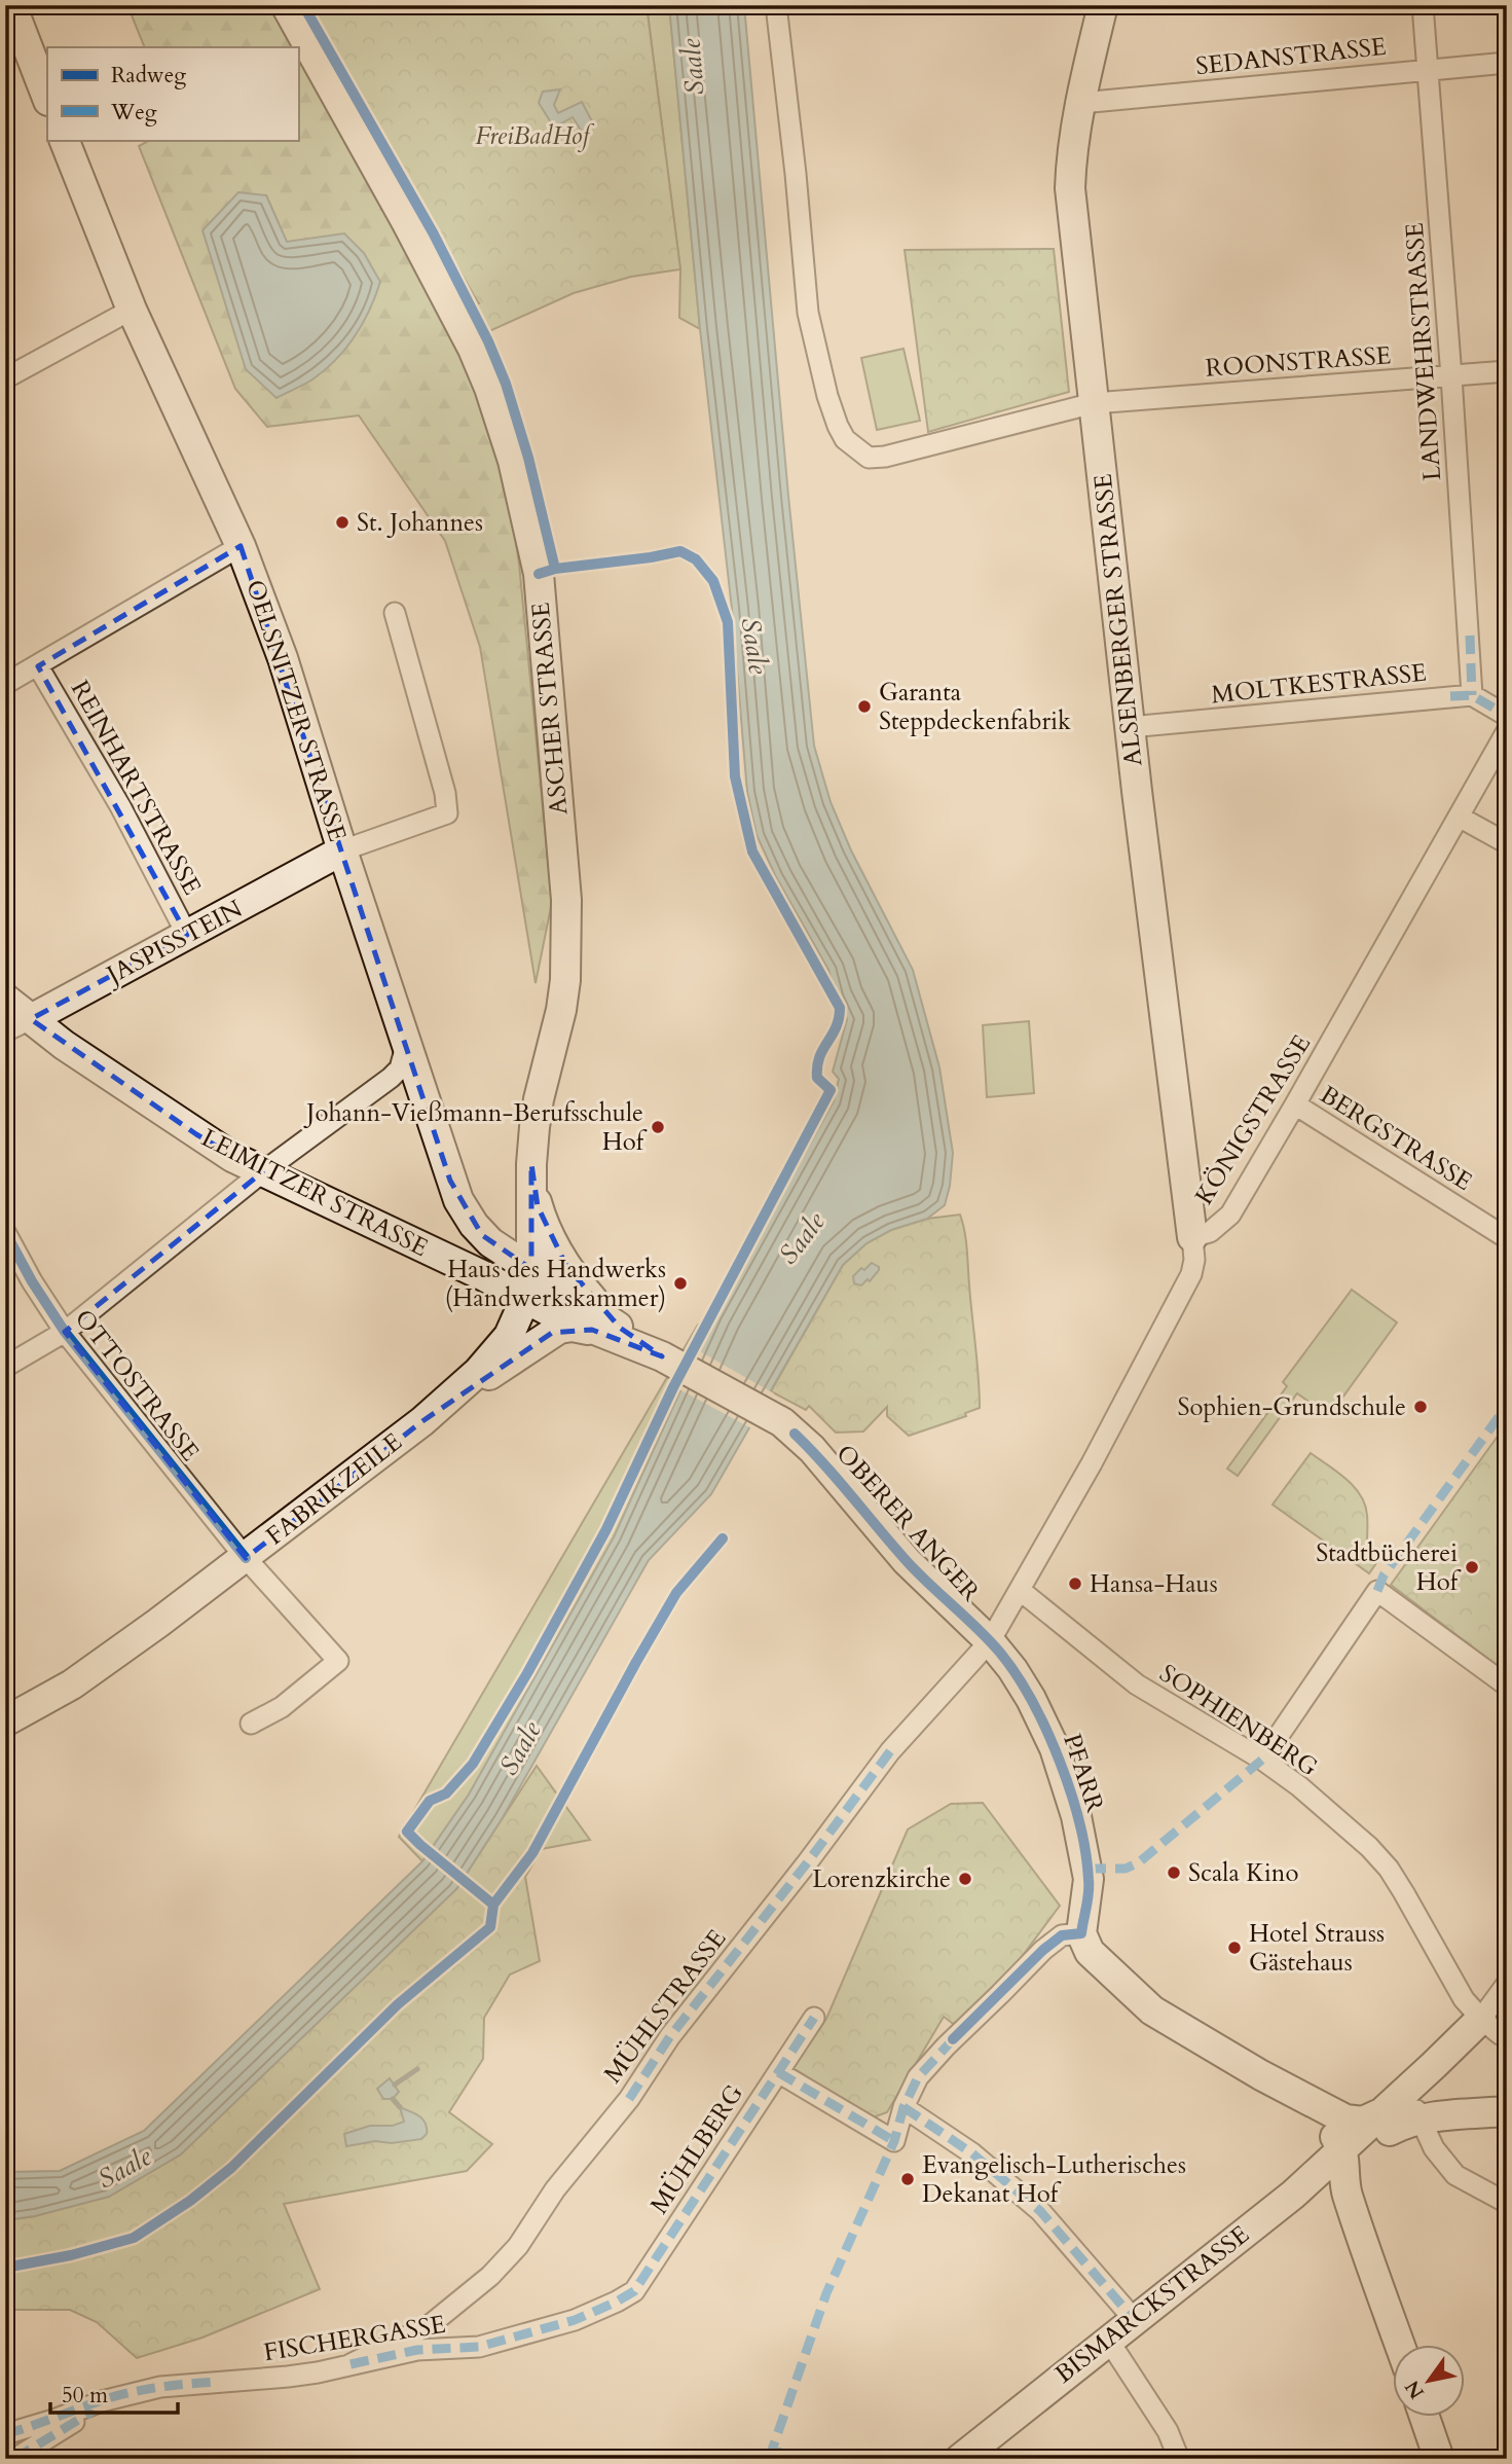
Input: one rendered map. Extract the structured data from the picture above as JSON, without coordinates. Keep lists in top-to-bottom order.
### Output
{
  "streets": {
    "main road": [
      "ALSENBERGER STRASSE",
      "ASCHER STRASSE",
      "OELSNITZER STRASSE",
      "JASPISSTEIN",
      "LEIMITZER STRASSE",
      "FABRIKZEILE",
      "OBERER ANGER",
      "PFARR",
      "BISMARCKSTRASSE"
    ],
    "street": [
      "SEDANSTRASSE",
      "LANDWEHRSTRASSE",
      "ROONSTRASSE",
      "MOLTKESTRASSE",
      "REINHARTSTRASSE",
      "KÖNIGSTRASSE",
      "BERGSTRASSE",
      "OTTOSTRASSE",
      "SOPHIENBERG",
      "MÜHLSTRASSE",
      "MÜHLBERG",
      "FISCHERGASSE"
    ]
  },
  "crossings": [
    ["SEDANSTRASSE", "LANDWEHRSTRASSE"],
    ["SEDANSTRASSE", "ALSENBERGER STRASSE"],
    ["LANDWEHRSTRASSE", "ROONSTRASSE"],
    ["LANDWEHRSTRASSE", "MOLTKESTRASSE"],
    ["ROONSTRASSE", "ALSENBERGER STRASSE"],
    ["ALSENBERGER STRASSE", "MOLTKESTRASSE"],
    ["ALSENBERGER STRASSE", "KÖNIGSTRASSE"],
    ["ASCHER STRASSE", "OELSNITZER STRASSE"],
    ["ASCHER STRASSE", "LEIMITZER STRASSE"],
    ["ASCHER STRASSE", "FABRIKZEILE"],
    ["ASCHER STRASSE", "OBERER ANGER"],
    ["OELSNITZER STRASSE", "JASPISSTEIN"],
    ["OELSNITZER STRASSE", "LEIMITZER STRASSE"],
    ["OELSNITZER STRASSE", "FABRIKZEILE"],
    ["OELSNITZER STRASSE", "OBERER ANGER"],
    ["REINHARTSTRASSE", "JASPISSTEIN"],
    ["JASPISSTEIN", "LEIMITZER STRASSE"],
    ["KÖNIGSTRASSE", "BERGSTRASSE"],
    ["KÖNIGSTRASSE", "OBERER ANGER"],
    ["KÖNIGSTRASSE", "SOPHIENBERG"],
    ["KÖNIGSTRASSE", "PFARR"],
    ["KÖNIGSTRASSE", "MÜHLSTRASSE"],
    ["LEIMITZER STRASSE", "FABRIKZEILE"],
    ["LEIMITZER STRASSE", "OBERER ANGER"],
    ["OTTOSTRASSE", "FABRIKZEILE"],
    ["OBERER ANGER", "PFARR"],
    ["OBERER ANGER", "MÜHLSTRASSE"],
    ["PFARR", "MÜHLSTRASSE"],
    ["MÜHLSTRASSE", "FISCHERGASSE"],
    ["MÜHLBERG", "FISCHERGASSE"]
  ],
  "water": ["Saale"],
  "parks": ["FreiBadHof"],
  "places": [
    "St. Johannes",
    "Garanta Steppdeckenfabrik",
    "Johann-Vießmann-Berufsschule Hof",
    "Haus des Handwerks (Handwerkskammer)",
    "Sophien-Grundschule",
    "Stadtbücherei Hof",
    "Hansa-Haus",
    "Scala Kino",
    "Lorenzkirche",
    "Hotel Strauss Gästehaus",
    "Evangelisch-Lutherisches Dekanat Hof"
  ],
  "legend": ["Radweg", "Weg"],
  "scale_bar": "50 m",
  "north": "bottom left"
}
